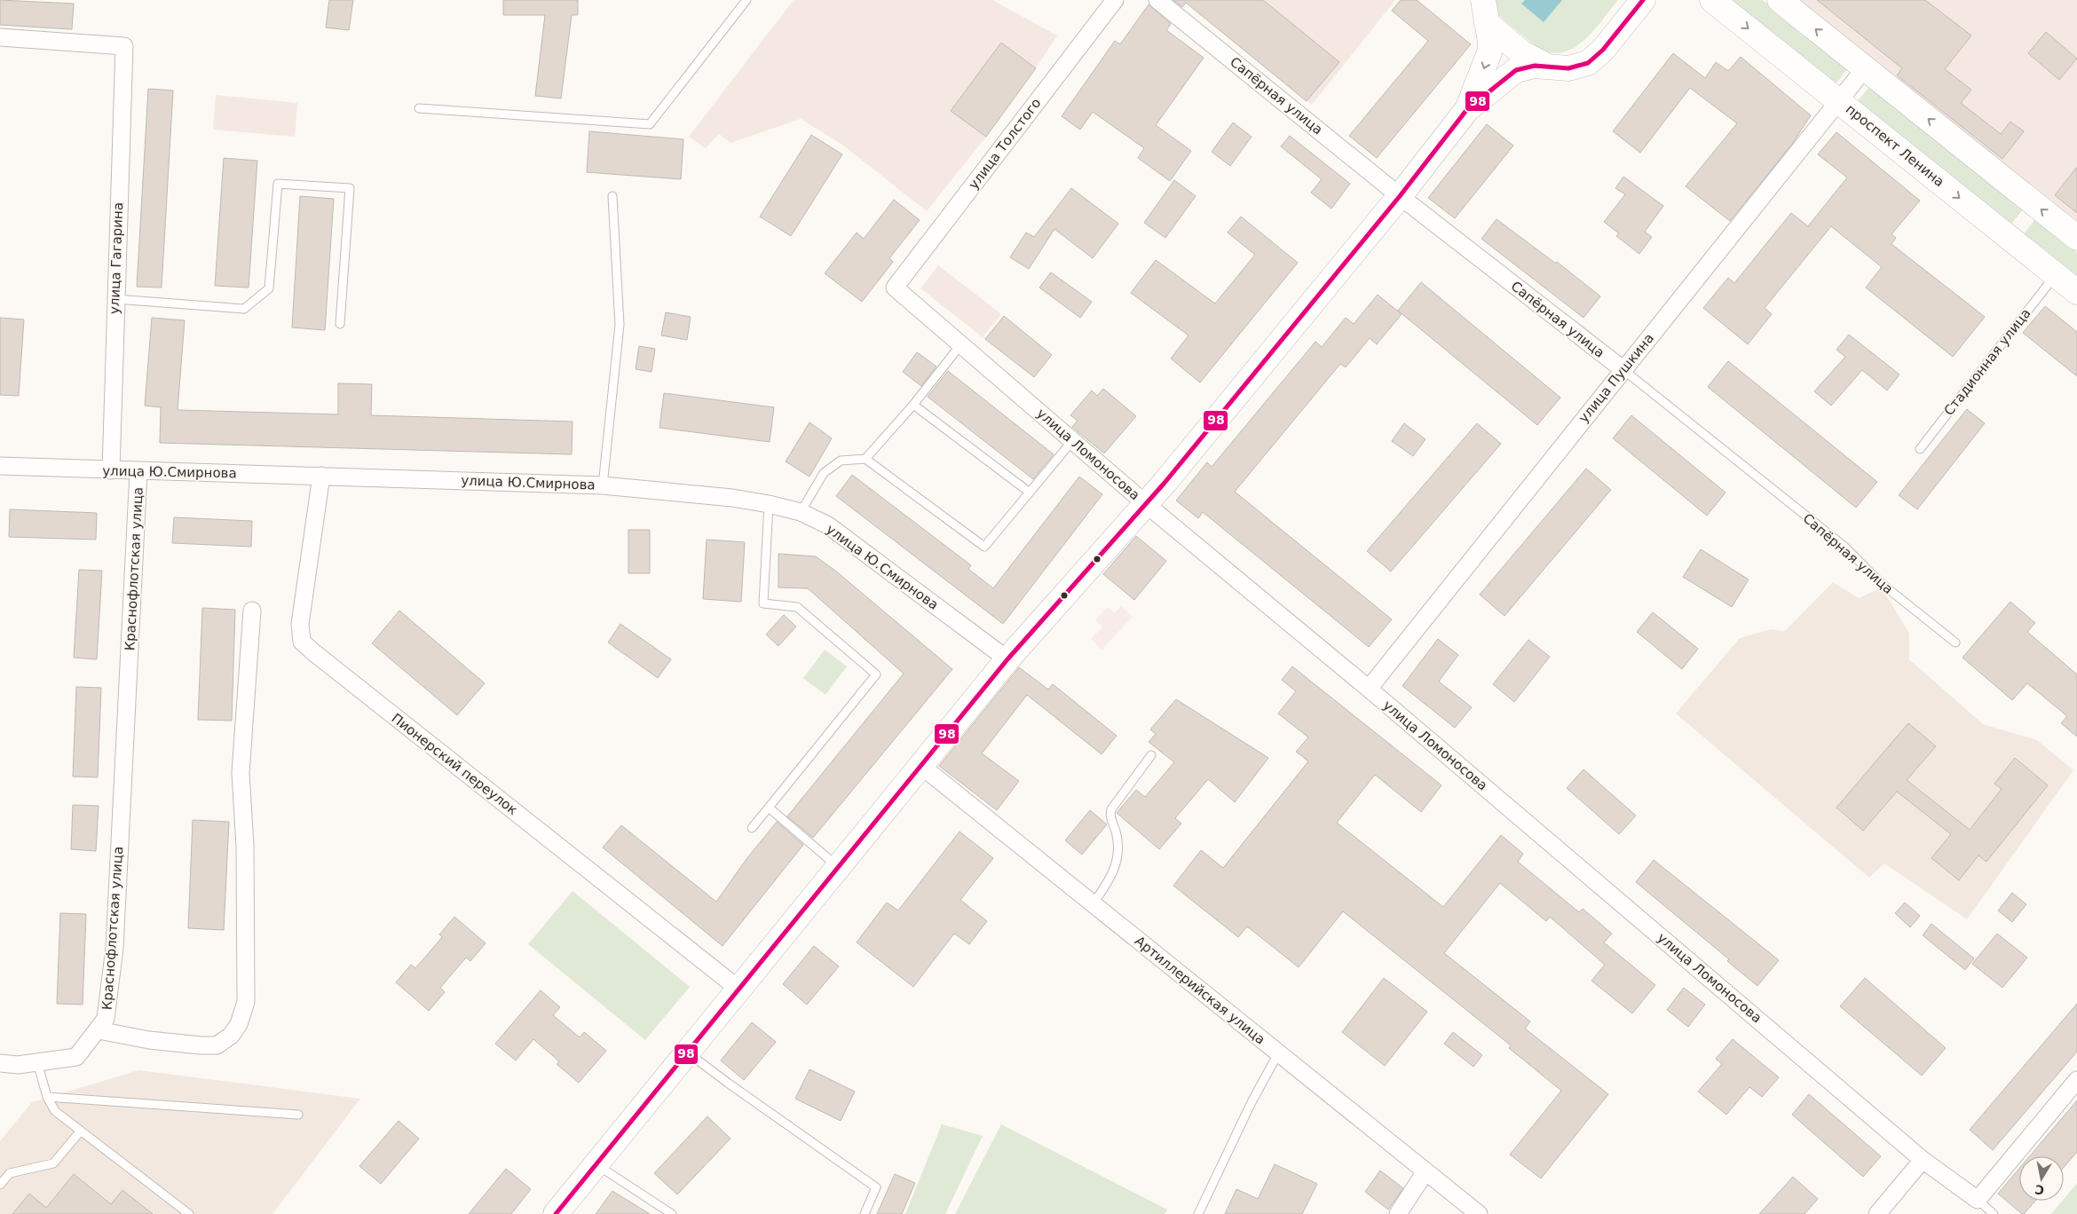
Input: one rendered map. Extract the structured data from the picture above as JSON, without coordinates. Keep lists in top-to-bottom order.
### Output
{
  "streets": {
    "main road": ["проспект Ленина"],
    "street": [
      "Сапёрная улица",
      "улица Толстого",
      "улица Гагарина",
      "улица Пушкина",
      "улица Ломоносова",
      "улица Ю.Смирнова",
      "Краснофлотская улица",
      "Пионерский переулок",
      "Артиллерийская улица"
    ],
    "lane": ["Стадионная улица"]
  },
  "crossings": [
    ["Сапёрная улица", "улица Пушкина"],
    ["улица Толстого", "улица Ломоносова"],
    ["проспект Ленина", "Стадионная улица"],
    ["проспект Ленина", "улица Пушкина"],
    ["улица Гагарина", "улица Ю.Смирнова"],
    ["улица Пушкина", "улица Ломоносова"],
    ["улица Ю.Смирнова", "Краснофлотская улица"],
    ["улица Ю.Смирнова", "Пионерский переулок"]
  ],
  "lines": ["transit line 98"],
  "north": "bottom"
}
